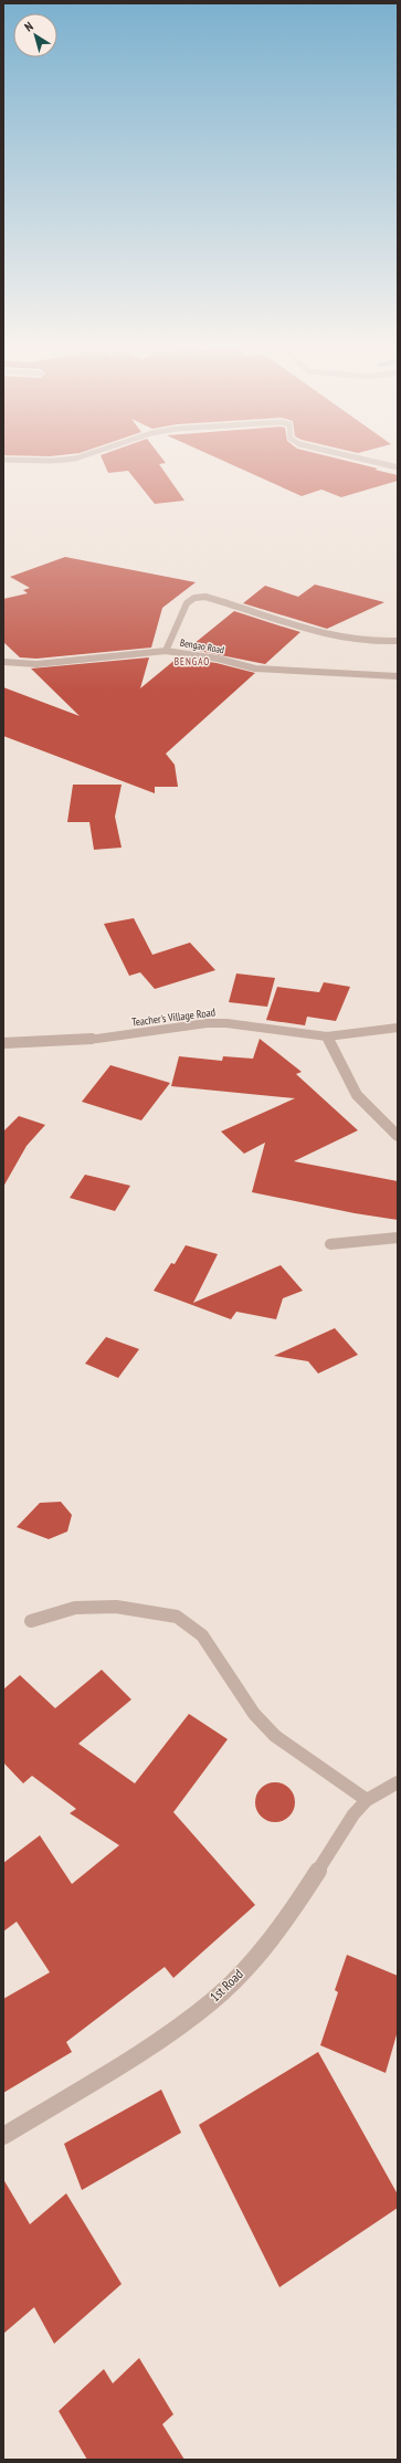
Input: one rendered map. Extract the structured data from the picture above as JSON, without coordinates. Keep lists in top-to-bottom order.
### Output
{
  "streets": {
    "street": ["Bengao Road", "Teacher's Village Road", "1st Road"]
  },
  "districts": ["BENGAO"],
  "north": "top left"
}
